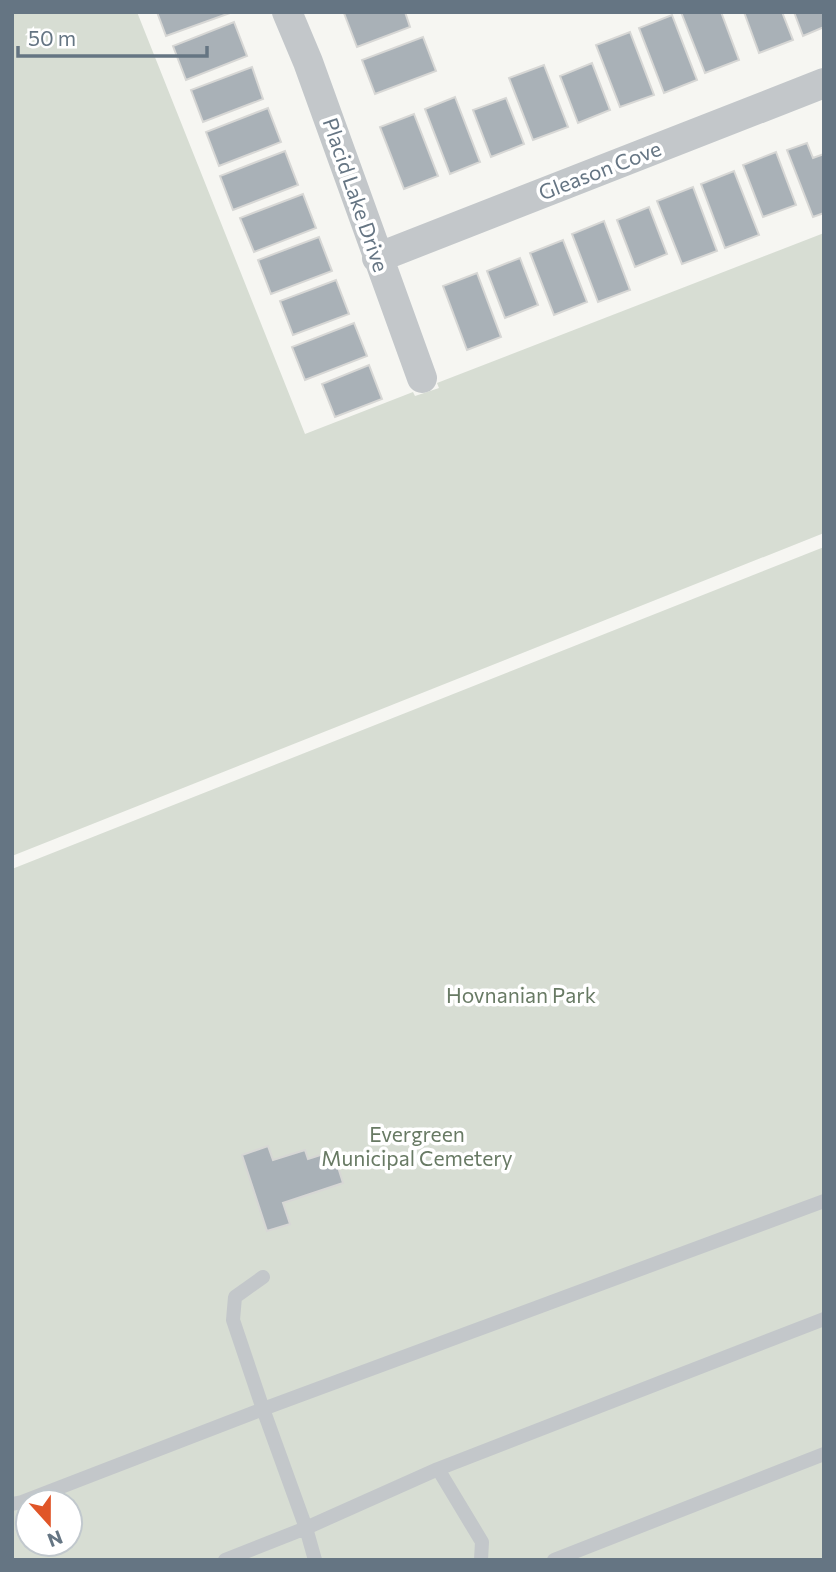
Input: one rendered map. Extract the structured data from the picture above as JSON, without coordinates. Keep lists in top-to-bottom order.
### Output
{
  "streets": {
    "street": ["Gleason Cove", "Placid Lake Drive"]
  },
  "crossings": [
    ["Gleason Cove", "Placid Lake Drive"]
  ],
  "parks": ["Hovnanian Park", "Evergreen Municipal Cemetery"],
  "scale_bar": "50 m",
  "north": "bottom"
}
